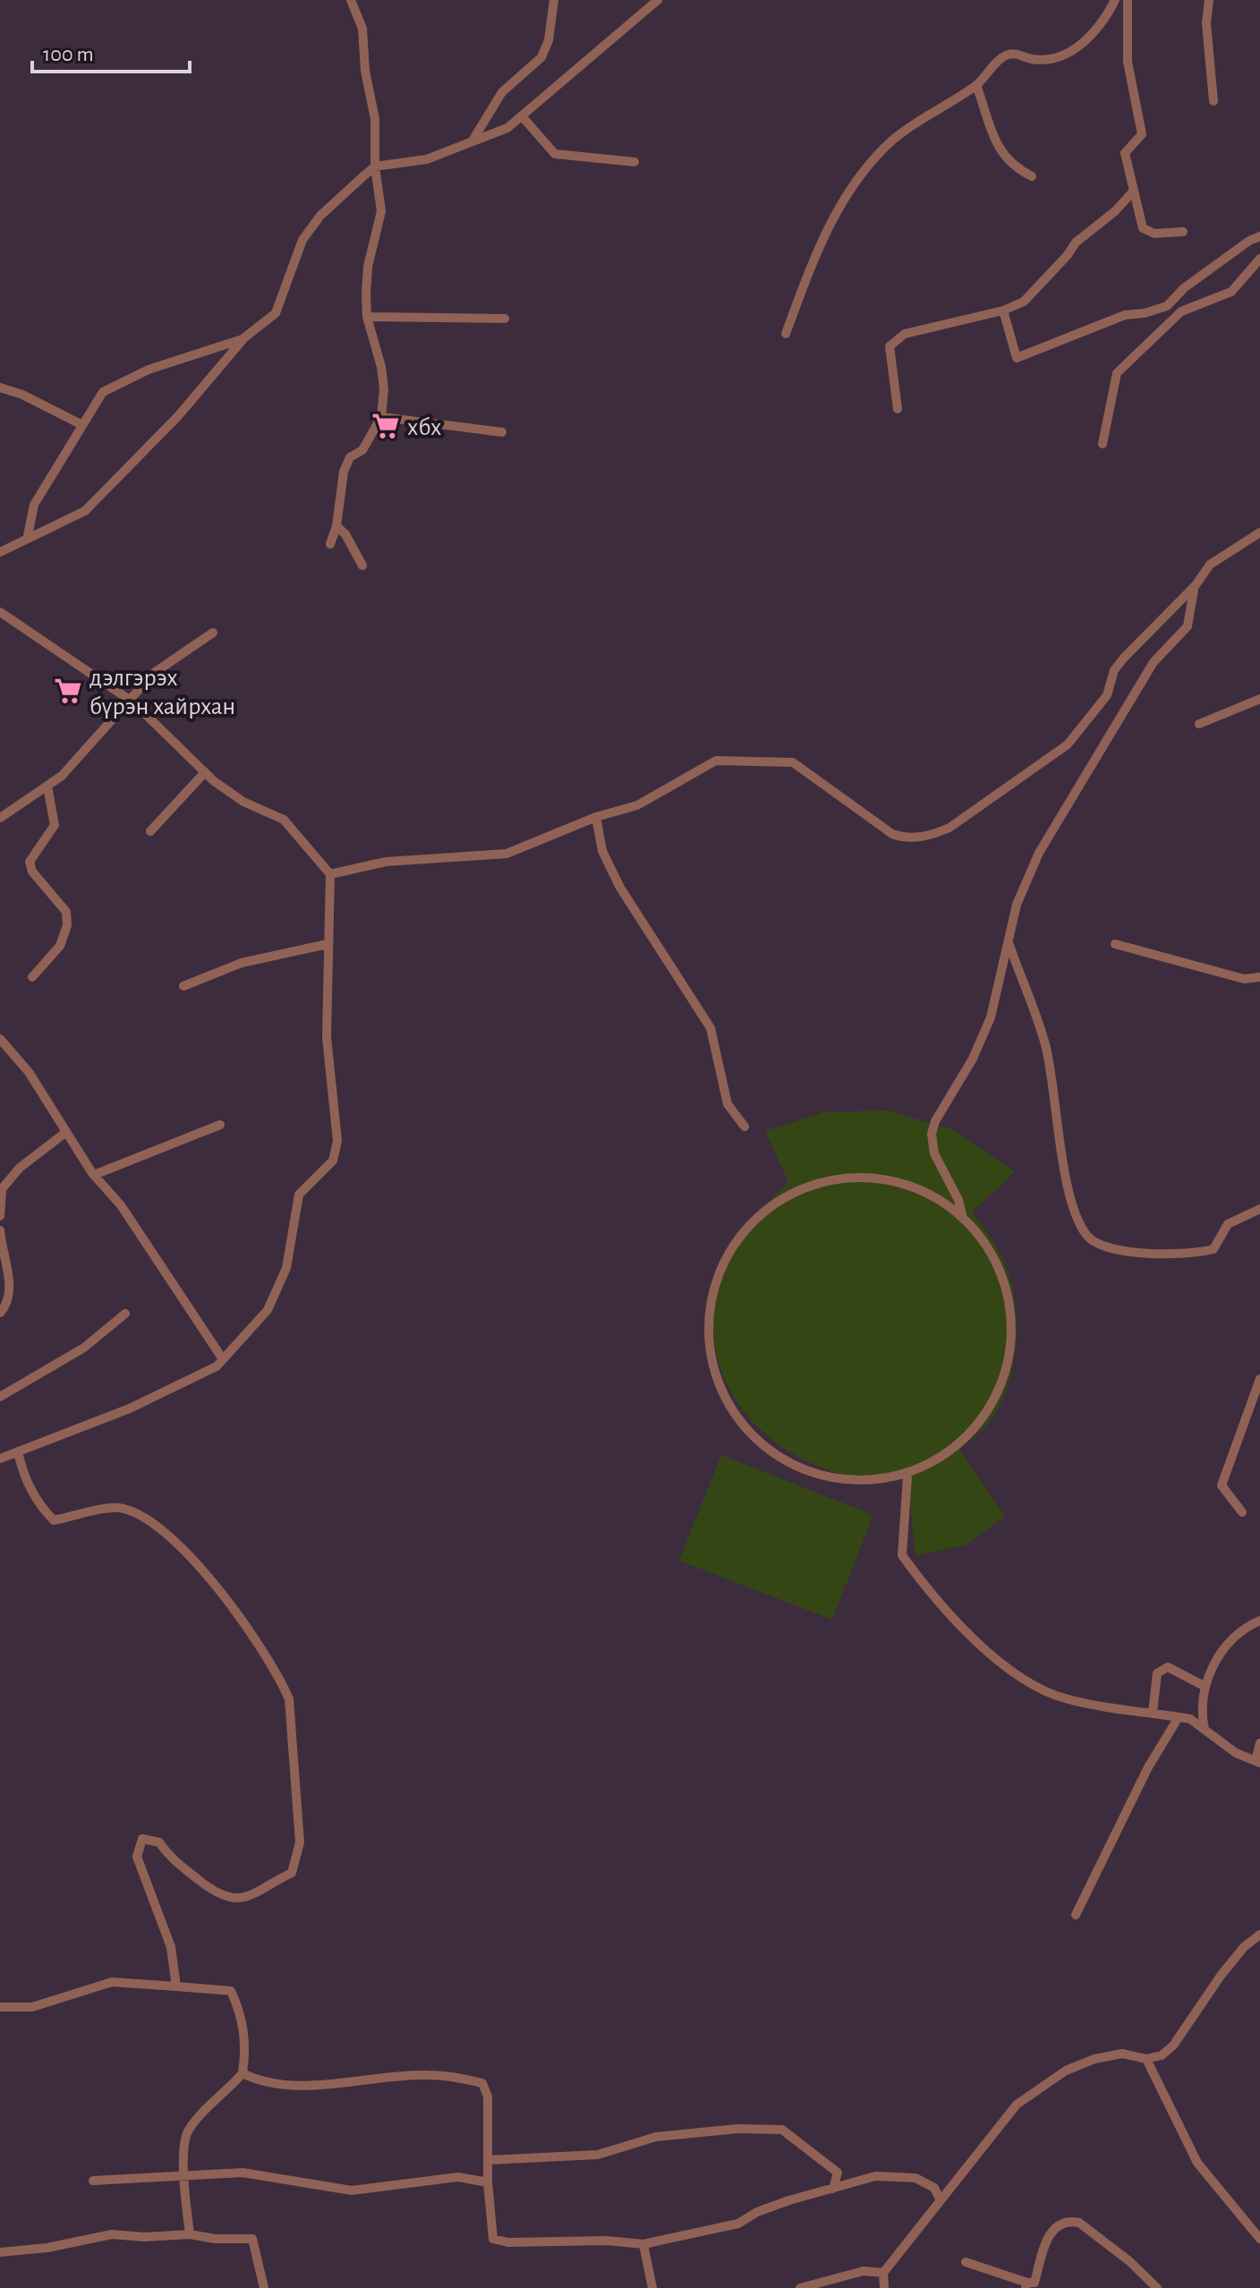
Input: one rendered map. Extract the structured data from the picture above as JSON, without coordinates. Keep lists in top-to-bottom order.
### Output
{
  "places": {
    "supermarket": ["хбх", "дэлгэрэх бүрэн хайрхан"]
  },
  "scale_bar": "100 m"
}
